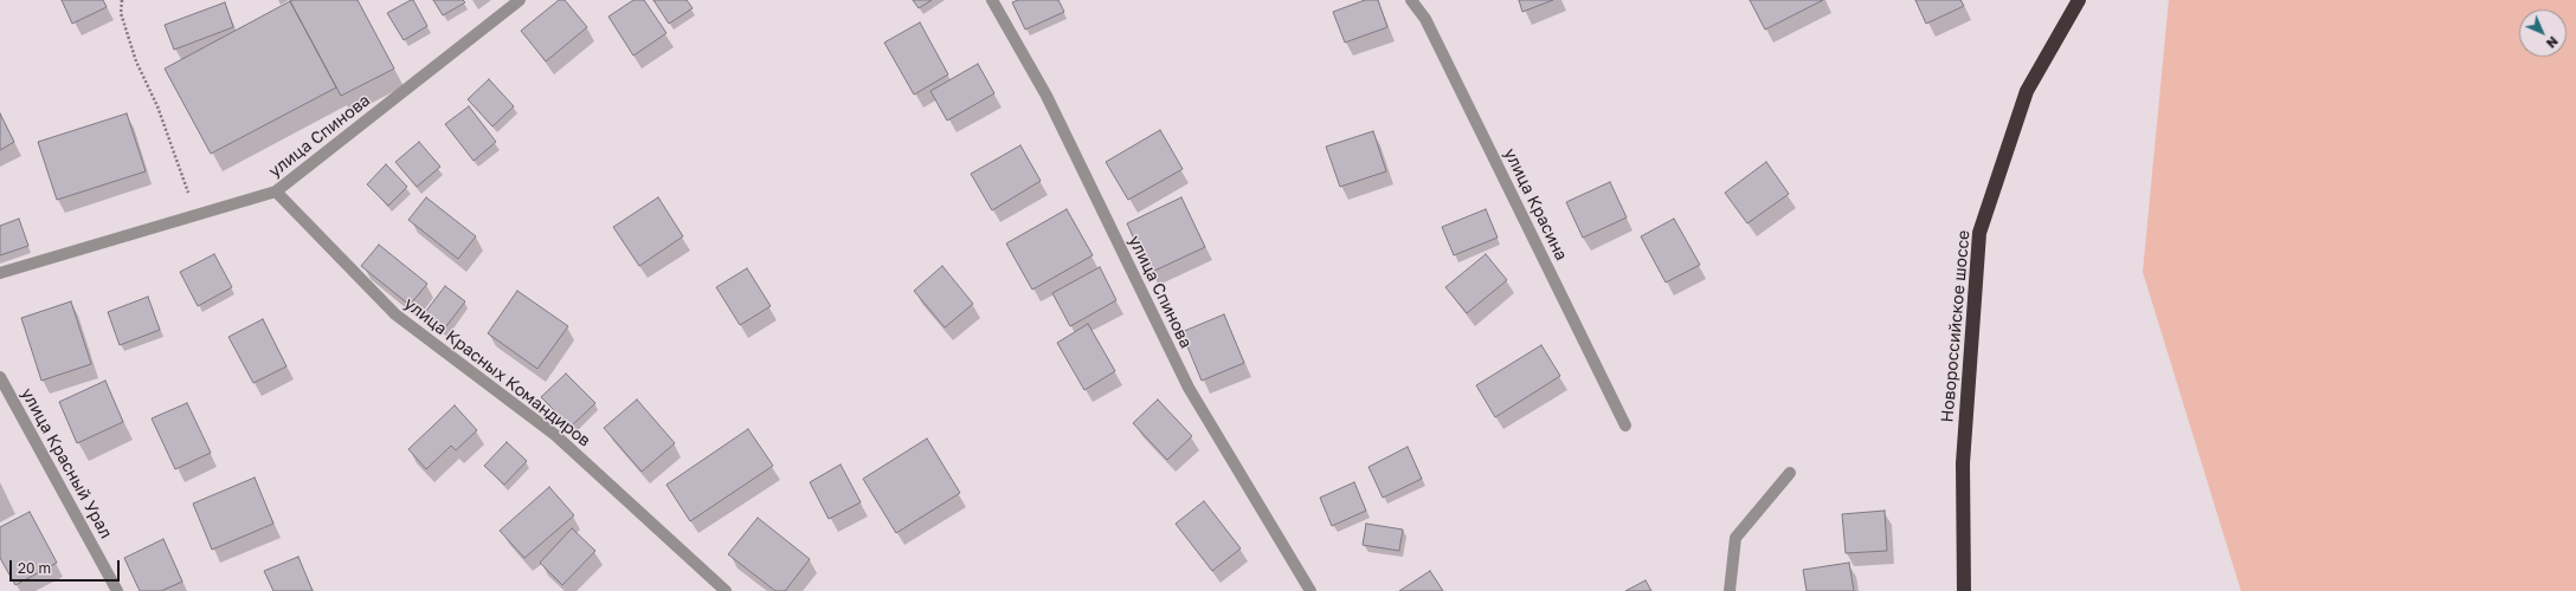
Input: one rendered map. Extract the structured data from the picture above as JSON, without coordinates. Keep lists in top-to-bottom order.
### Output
{
  "streets": {
    "highway": ["Новороссийское шоссе"],
    "street": [
      "улица Спинова",
      "улица Красина",
      "улица Красных Командиров",
      "улица Красный Урал"
    ]
  },
  "crossings": [
    ["улица Спинова", "улица Красных Командиров"]
  ],
  "scale_bar": "20 m",
  "north": "bottom right"
}
